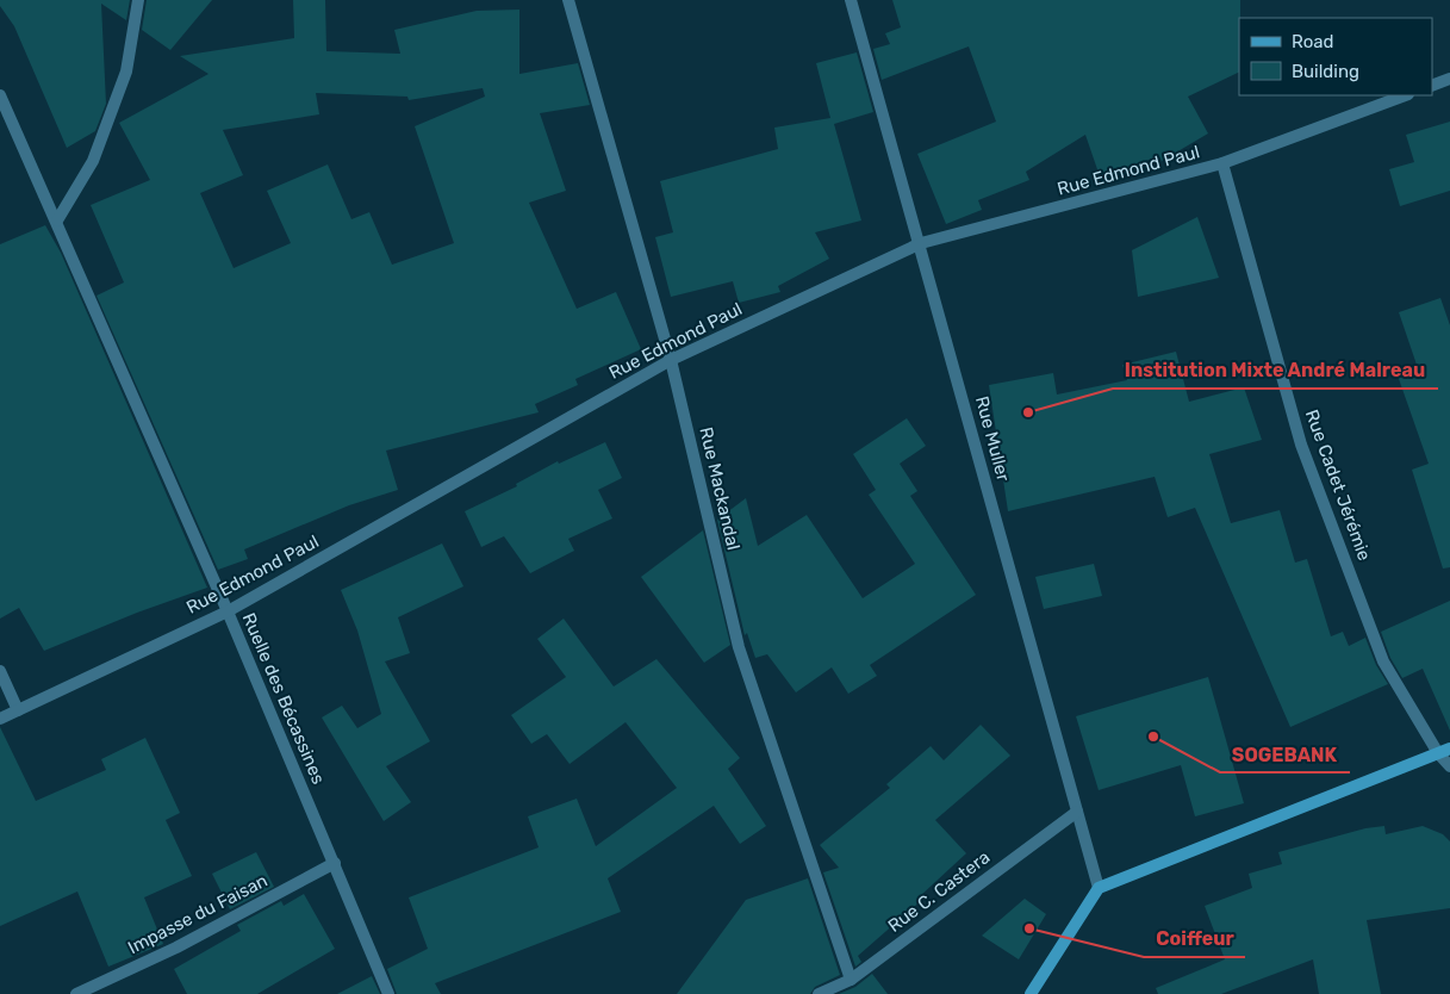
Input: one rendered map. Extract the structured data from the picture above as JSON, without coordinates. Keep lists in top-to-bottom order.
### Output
{
  "streets": {
    "street": [
      "Rue Edmond Paul",
      "Rue Muller",
      "Rue Cadet Jérémie",
      "Rue Mackandal",
      "Ruelle des Bécassines",
      "Rue C. Castera",
      "Impasse du Faisan"
    ]
  },
  "crossings": [
    ["Rue Edmond Paul", "Rue Muller"],
    ["Rue Edmond Paul", "Rue Cadet Jérémie"],
    ["Rue Edmond Paul", "Rue Mackandal"],
    ["Rue Edmond Paul", "Ruelle des Bécassines"],
    ["Rue Muller", "Rue C. Castera"],
    ["Rue Mackandal", "Rue C. Castera"],
    ["Ruelle des Bécassines", "Impasse du Faisan"]
  ],
  "places": ["Institution Mixte André Malreau", "SOGEBANK", "Coiffeur"],
  "legend": ["Road", "Building"]
}
